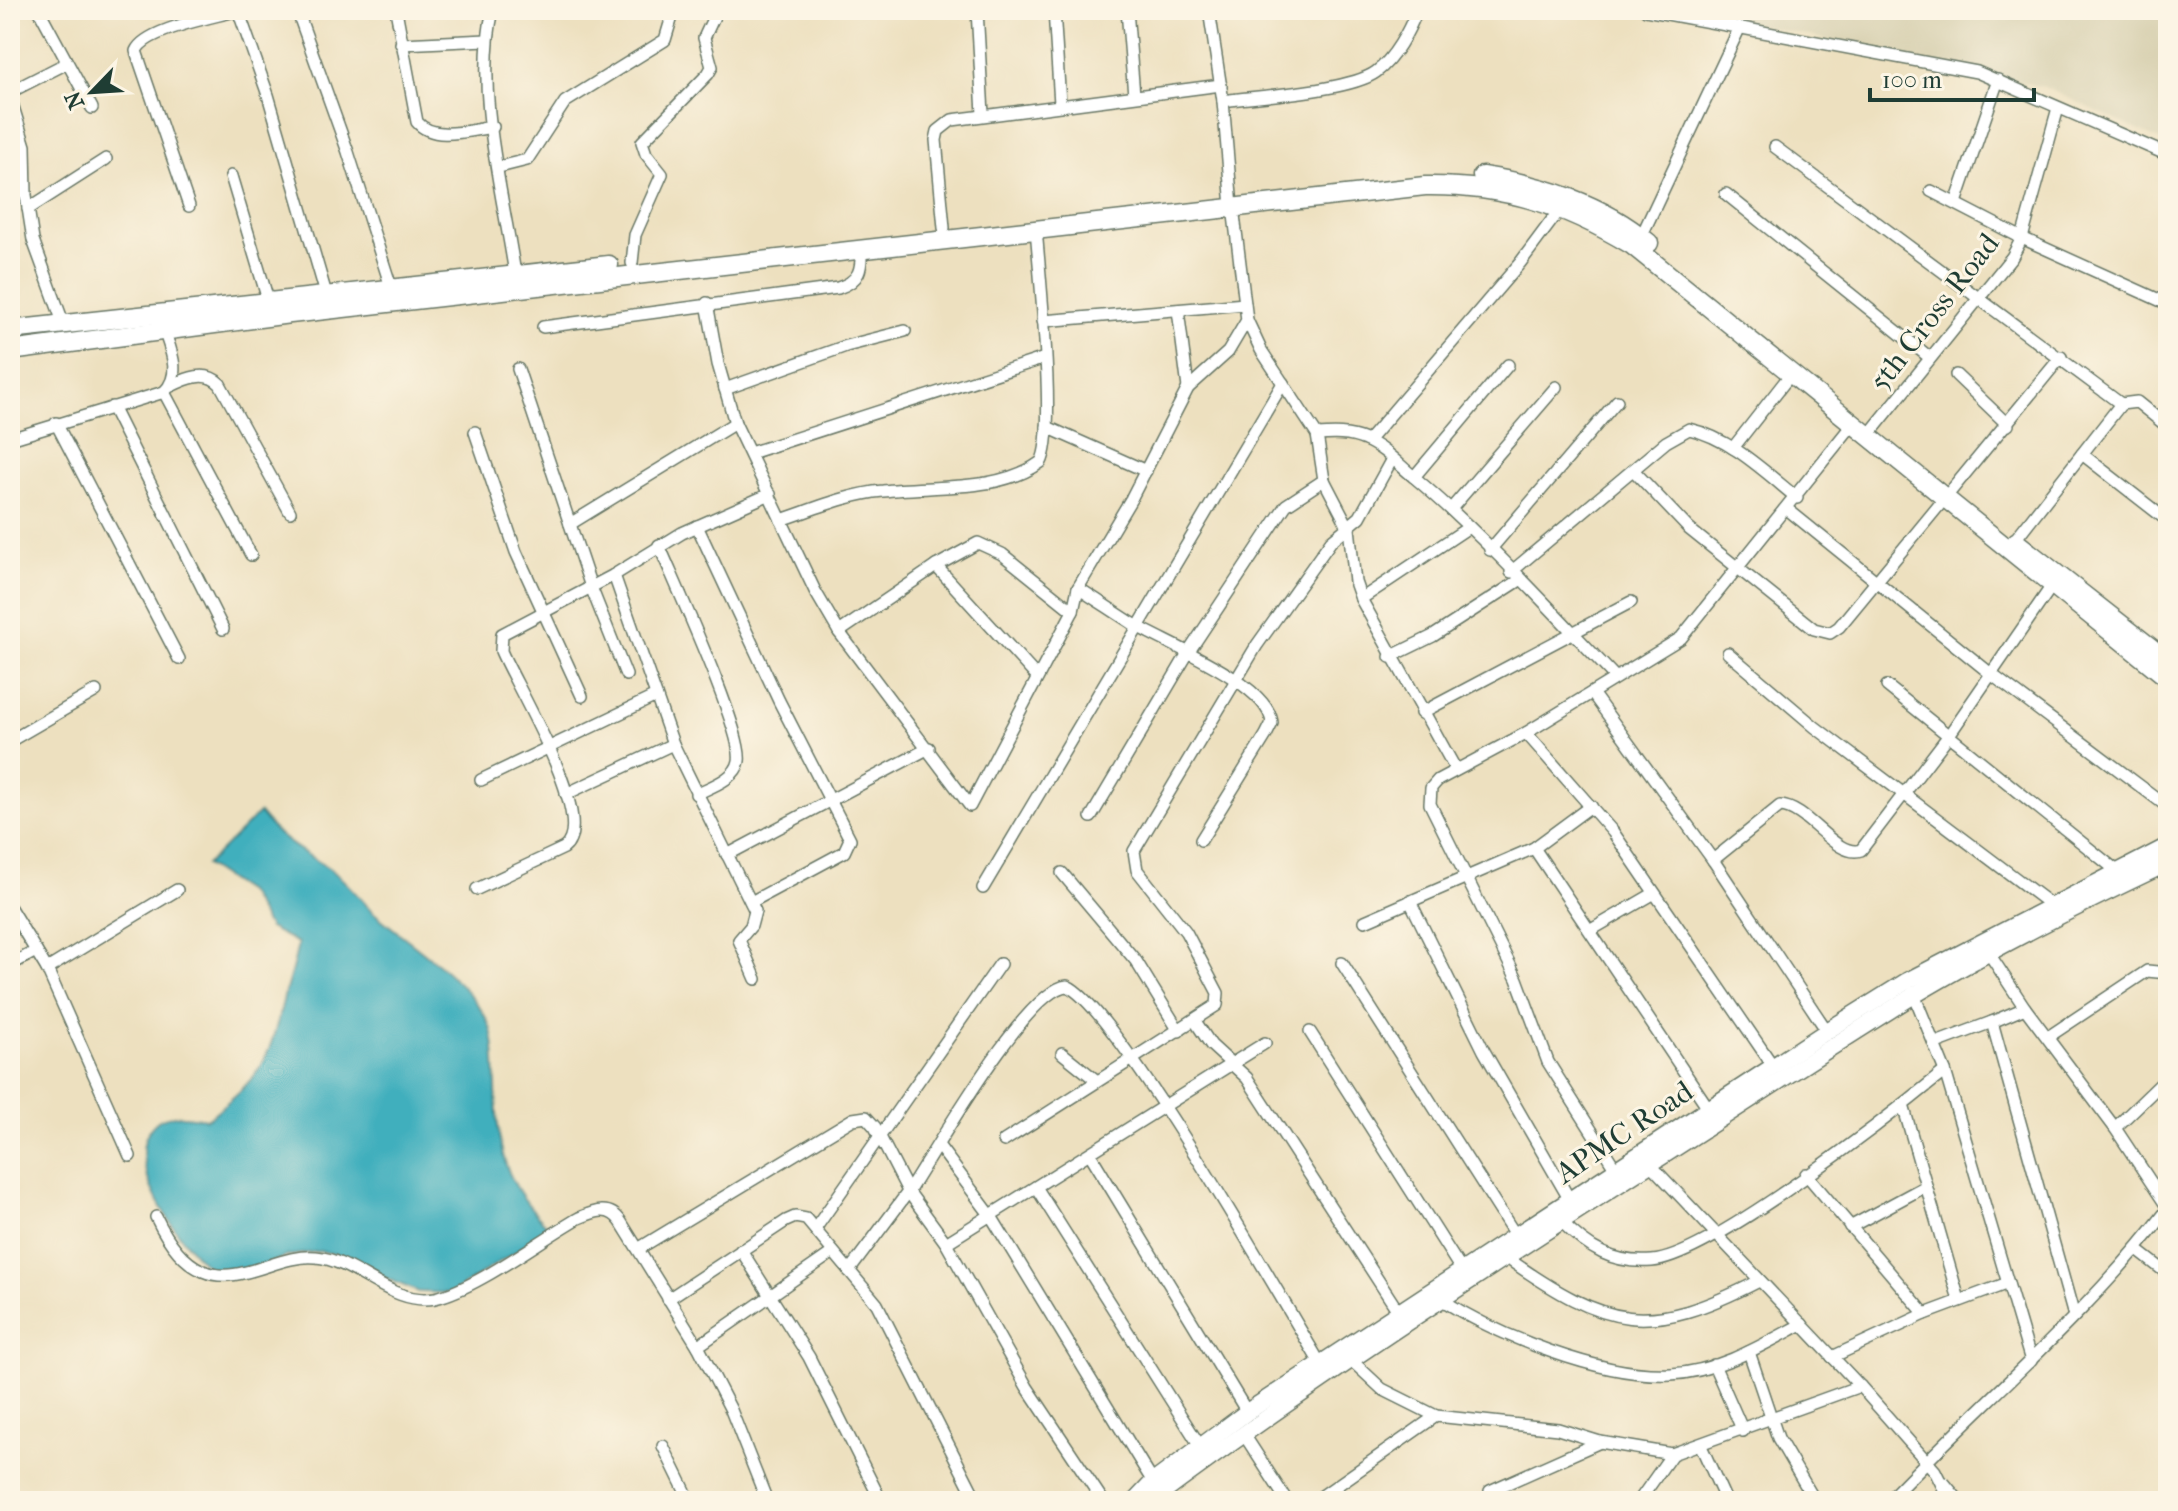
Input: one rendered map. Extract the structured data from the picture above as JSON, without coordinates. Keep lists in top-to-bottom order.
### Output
{
  "streets": {
    "street": ["5th Cross Road", "APMC Road"]
  },
  "scale_bar": "100 m",
  "north": "bottom left"
}
